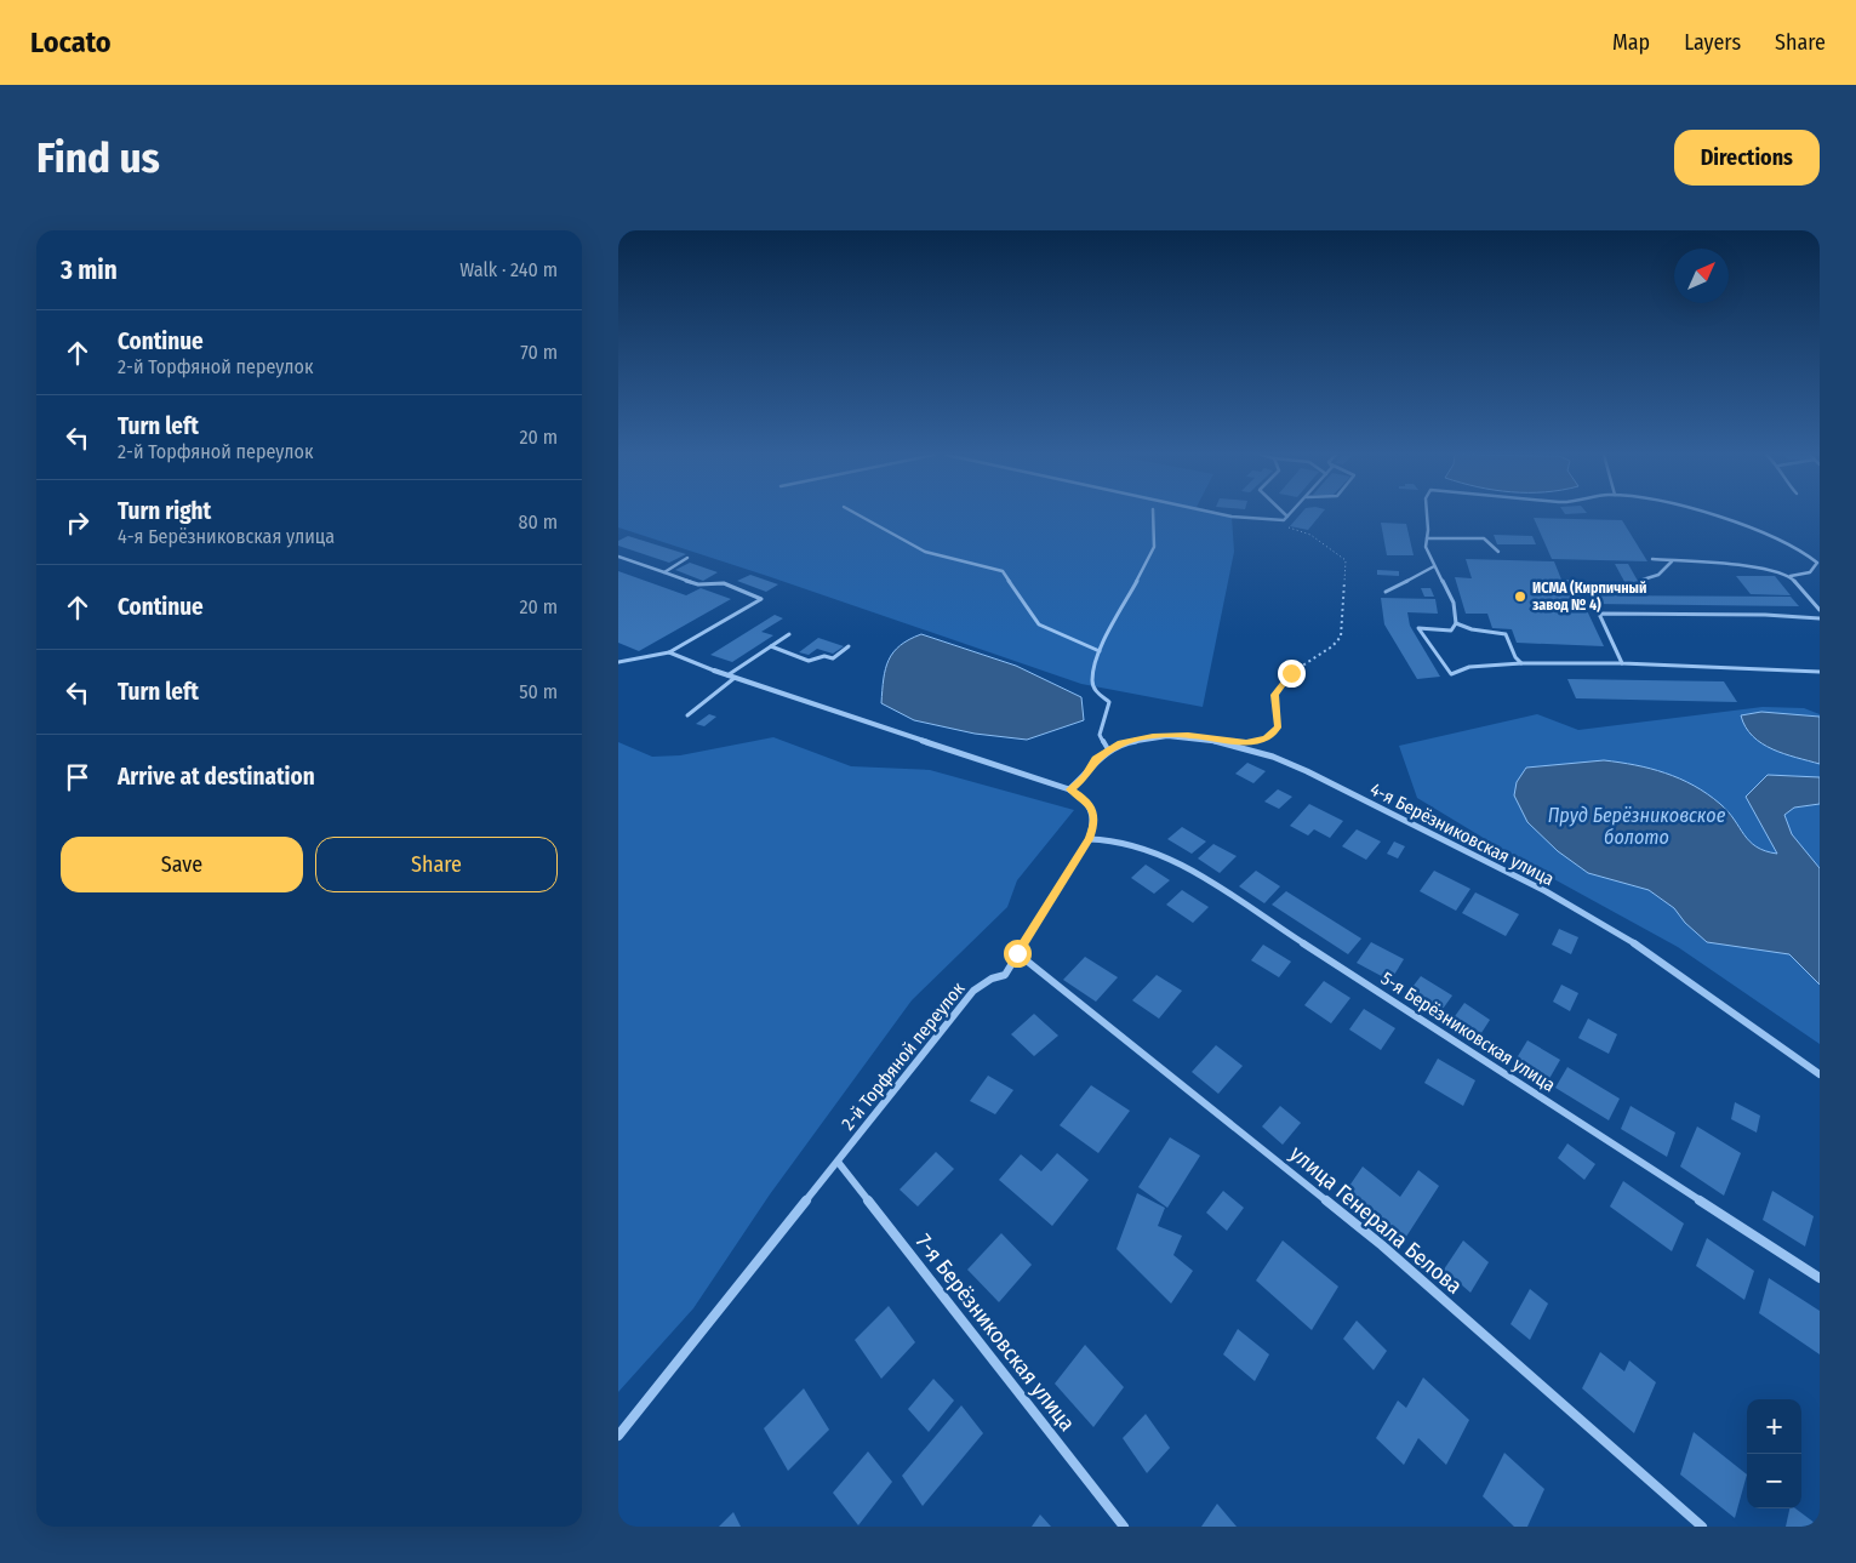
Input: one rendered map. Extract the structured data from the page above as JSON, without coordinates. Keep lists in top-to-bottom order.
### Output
{
  "streets": {
    "street": [
      "4-я Берёзниковская улица",
      "5-я Берёзниковская улица",
      "2-й Торфяной переулок",
      "улица Генерала Белова",
      "7-я Берёзниковская улица"
    ]
  },
  "crossings": [
    ["4-я Берёзниковская улица", "2-й Торфяной переулок"],
    ["5-я Берёзниковская улица", "2-й Торфяной переулок"],
    ["2-й Торфяной переулок", "улица Генерала Белова"],
    ["2-й Торфяной переулок", "7-я Берёзниковская улица"]
  ],
  "water": ["Пруд Берёзниковское болото"],
  "places": ["ИСМА (Кирпичный завод № 4)"],
  "north": "top right",
  "page": {
    "header": "Locato",
    "nav": ["Map", "Layers", "Share"],
    "buttons": [
      "Directions",
      ["Save", "Share"]
    ],
    "title": "Find us",
    "heading": ["3 min", "Walk · 240 m"],
    "list": [
      ["Continue", "2-й Торфяной переулок", "70 m"],
      ["Turn left", "2-й Торфяной переулок", "20 m"],
      ["Turn right", "4-я Берёзниковская улица", "80 m"],
      ["Continue", "20 m"],
      ["Turn left", "50 m"],
      "Arrive at destination"
    ],
    "map_buttons": ["+", "−"]
  }
}
